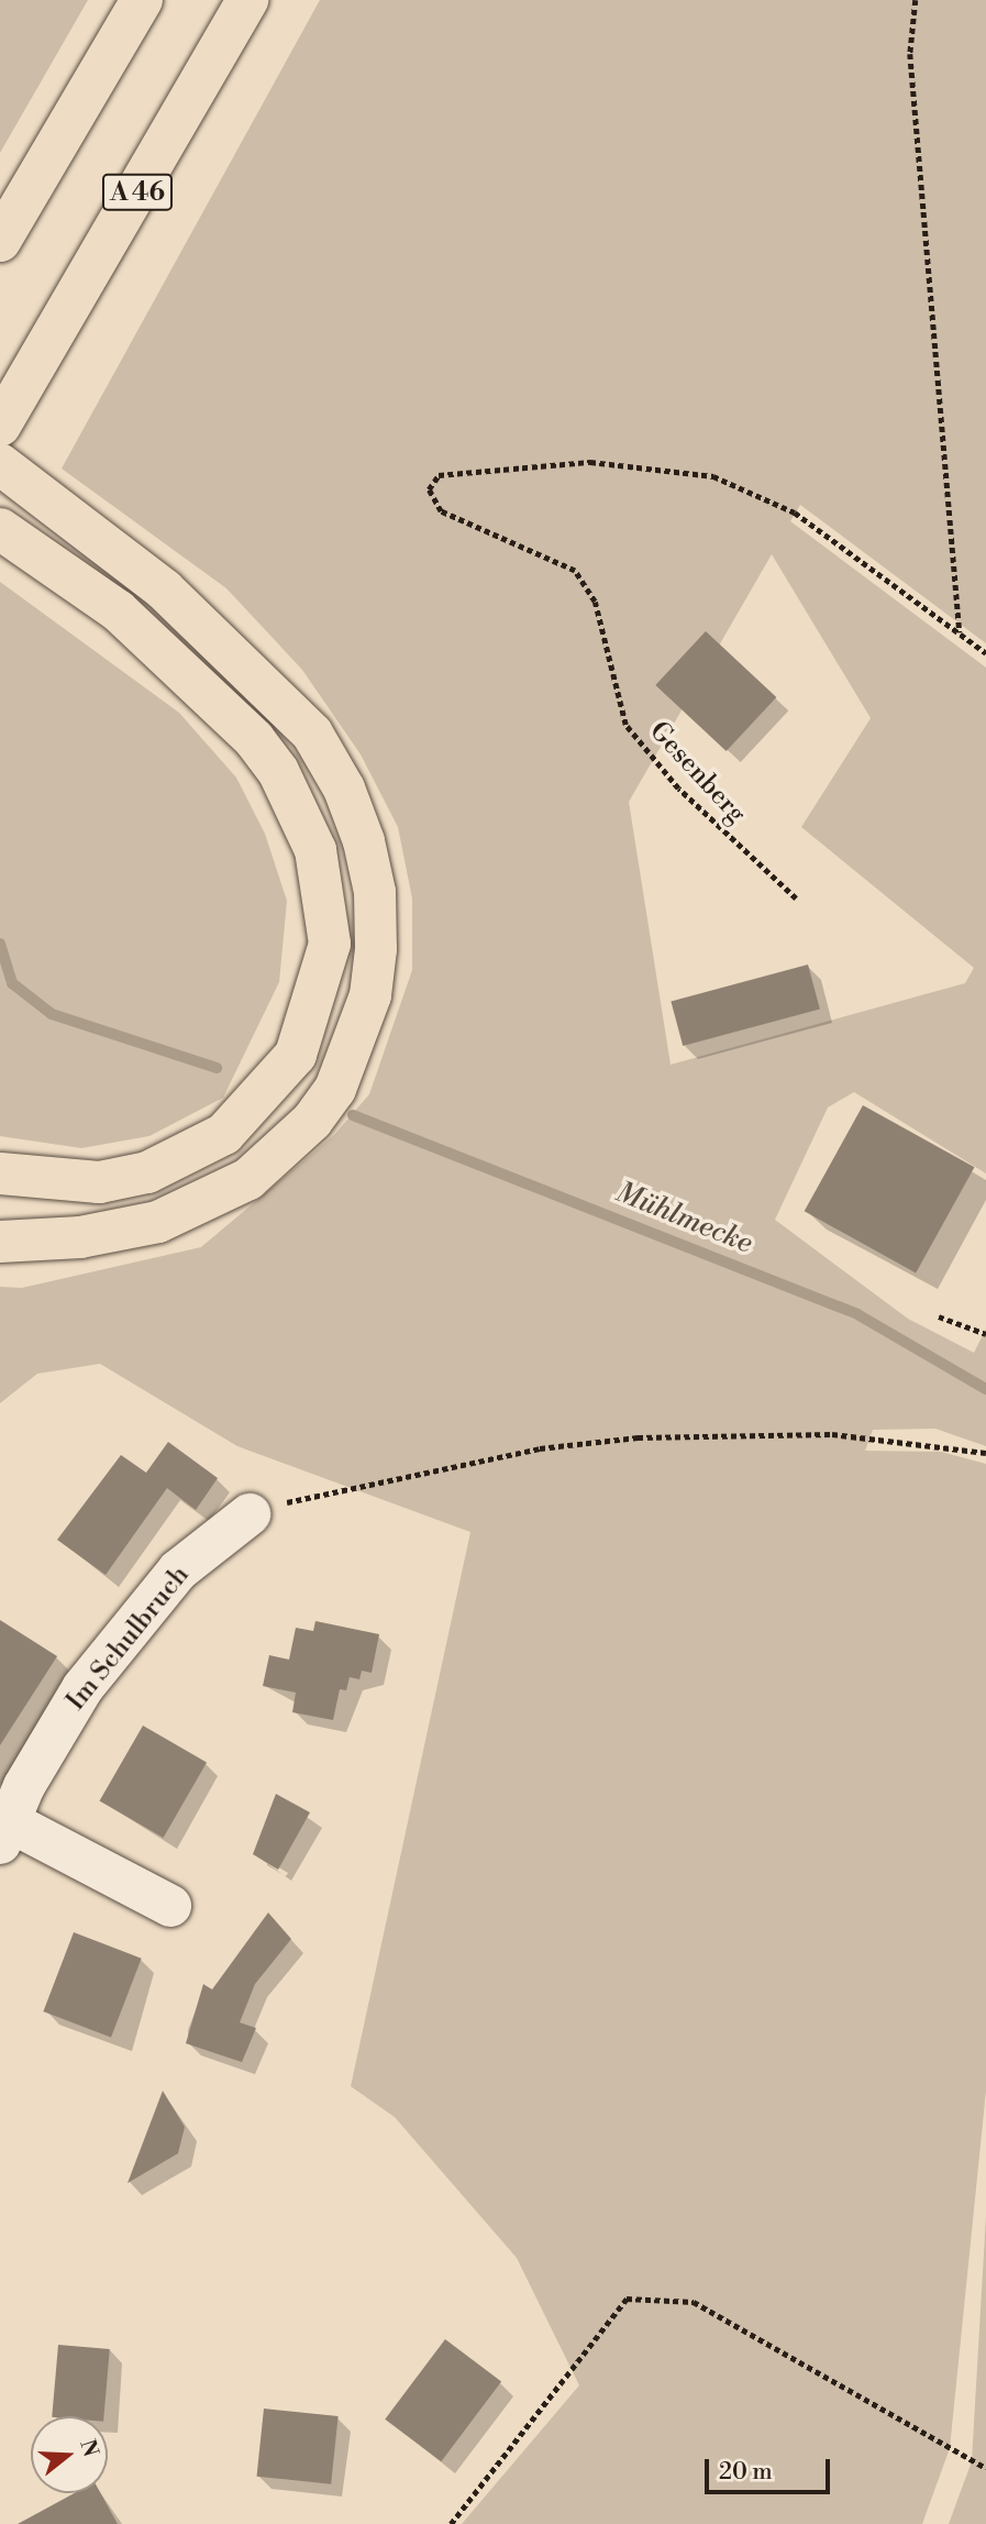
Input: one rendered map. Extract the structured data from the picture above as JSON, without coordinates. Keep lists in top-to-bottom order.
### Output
{
  "streets": {
    "highway": ["A 46"],
    "street": ["Im Schulbruch"],
    "path": ["Gesenberg"]
  },
  "water": ["Mühlmecke"],
  "scale_bar": "20 m",
  "north": "right"
}
